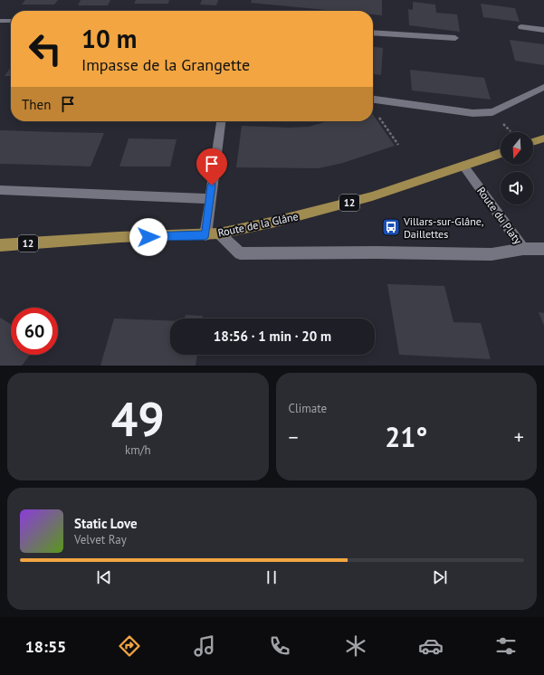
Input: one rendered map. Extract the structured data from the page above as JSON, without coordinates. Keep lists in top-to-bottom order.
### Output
{
  "streets": {
    "main road": ["12", "Route de la Glâne"],
    "street": ["Route du Platy"]
  },
  "crossings": [
    ["Route du Platy", "Route de la Glâne"]
  ],
  "places": {
    "bus stop": ["Villars-sur-Glâne, Daillettes"]
  },
  "north": "bottom",
  "page": {
    "turn": ["10 m", "Impasse de la Grangette"],
    "then": "Then",
    "limit": "60",
    "trip": "18:56 · 1 min · 20 m",
    "tile": [
      ["49", "km/h"],
      "Climate"
    ],
    "heat": ["−", "21°", "+"],
    "song": ["Static Love", "Velvet Ray"],
    "tabs": "18:55"
  }
}
